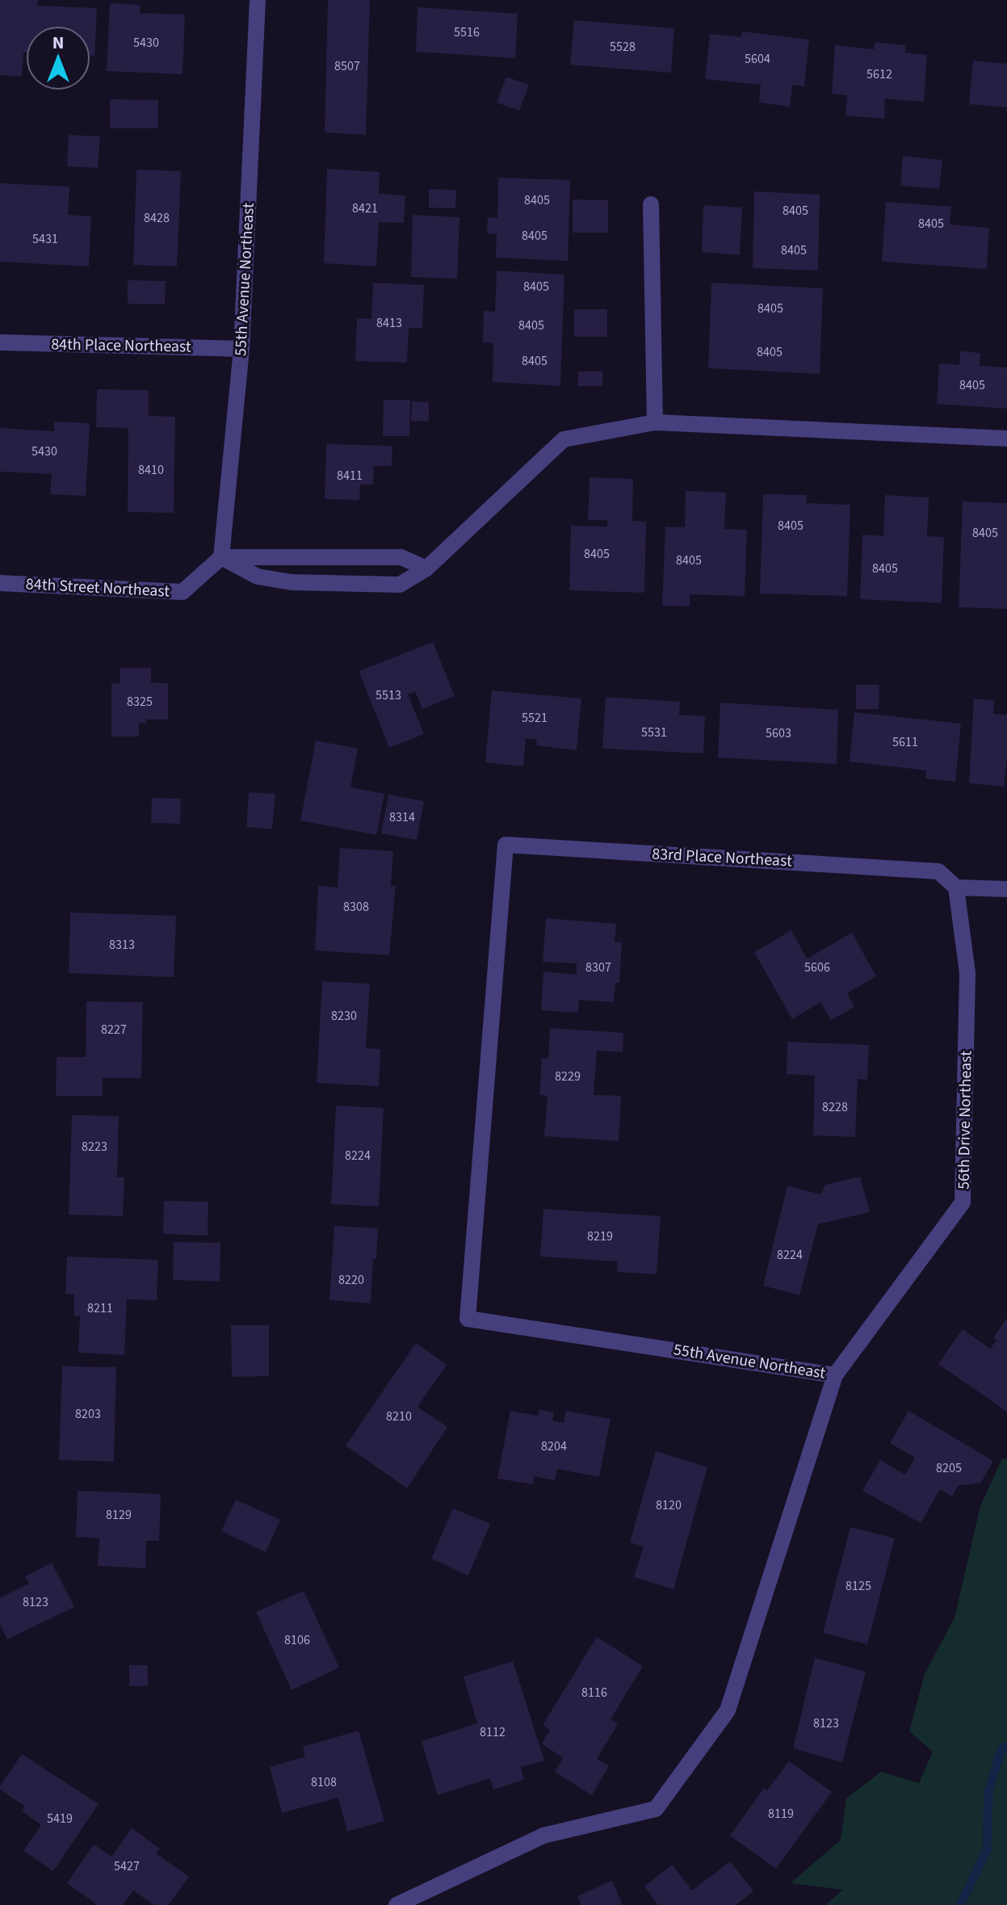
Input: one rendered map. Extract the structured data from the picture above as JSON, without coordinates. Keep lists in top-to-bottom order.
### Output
{
  "streets": {
    "street": [
      "55th Avenue Northeast",
      "84th Place Northeast",
      "84th Street Northeast",
      "83rd Place Northeast",
      "56th Drive Northeast"
    ]
  },
  "crossings": [
    ["55th Avenue Northeast", "84th Place Northeast"],
    ["55th Avenue Northeast", "84th Street Northeast"],
    ["55th Avenue Northeast", "83rd Place Northeast"],
    ["55th Avenue Northeast", "56th Drive Northeast"],
    ["83rd Place Northeast", "56th Drive Northeast"]
  ],
  "house_numbers": [
    "5516",
    "5430",
    "5528",
    "5604",
    "8507",
    "5612",
    "8405",
    "8421",
    "8405",
    "8428",
    "8405",
    "8405",
    "5431",
    "8405",
    "8405",
    "8405",
    "8413",
    "8405",
    "8405",
    "8405",
    "8405",
    "5430",
    "8410",
    "8411",
    "8405",
    "8405",
    "8405",
    "8405",
    "8405",
    "5513",
    "8325",
    "5521",
    "5531",
    "5603",
    "5611",
    "8314",
    "8308",
    "8313",
    "8307",
    "5606",
    "8230",
    "8227",
    "8229",
    "8228",
    "8223",
    "8224",
    "8219",
    "8224",
    "8220",
    "8211",
    "8203",
    "8210",
    "8204",
    "8205",
    "8120",
    "8129",
    "8125",
    "8123",
    "8106",
    "8116",
    "8123",
    "8112",
    "8108",
    "8119",
    "5419",
    "5427"
  ],
  "north": "top"
}
